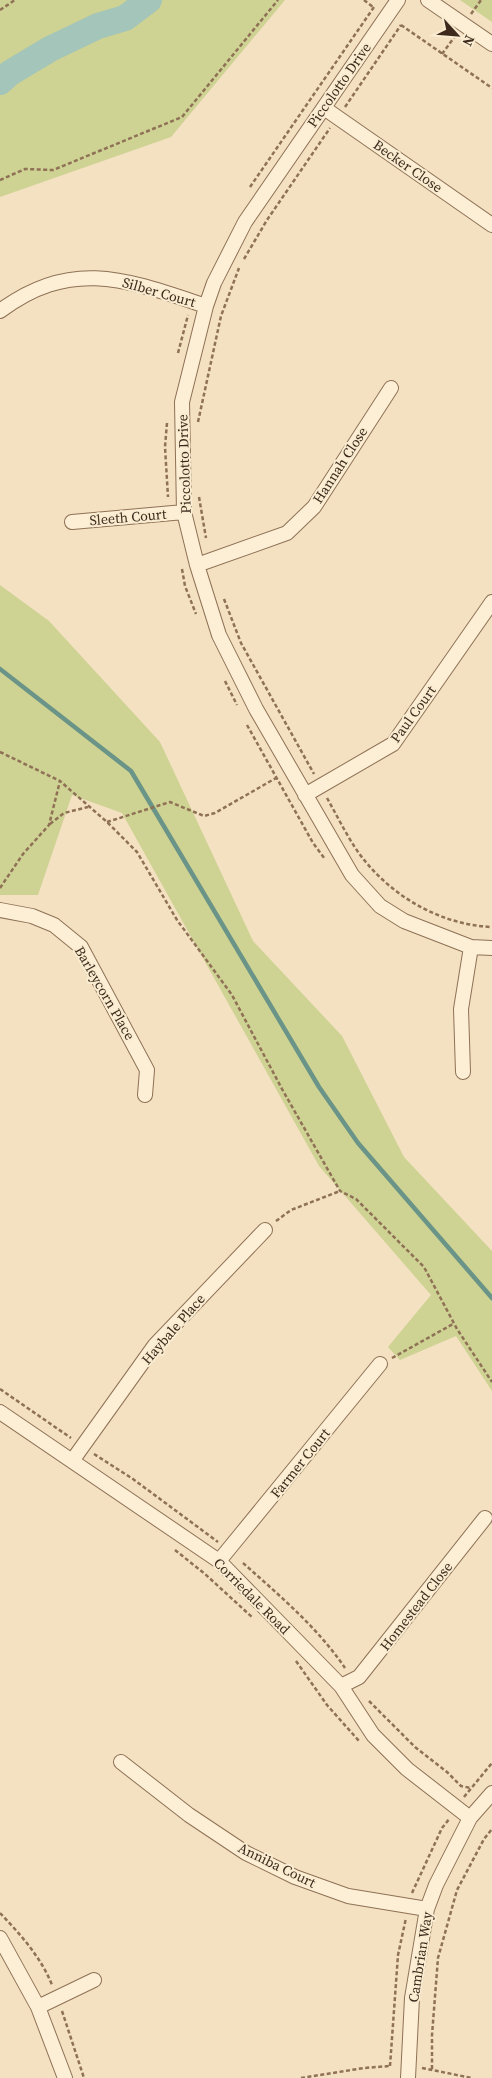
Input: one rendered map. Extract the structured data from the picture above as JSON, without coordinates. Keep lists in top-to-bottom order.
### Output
{
  "streets": {
    "street": [
      "Piccolotto Drive",
      "Becker Close",
      "Silber Court",
      "Hannah Close",
      "Sleeth Court",
      "Paul Court",
      "Barleycorn Place",
      "Haybale Place",
      "Farmer Court",
      "Corriedale Road",
      "Homestead Close",
      "Anniba Court",
      "Cambrian Way"
    ]
  },
  "crossings": [
    ["Piccolotto Drive", "Becker Close"],
    ["Piccolotto Drive", "Silber Court"],
    ["Piccolotto Drive", "Hannah Close"],
    ["Piccolotto Drive", "Sleeth Court"],
    ["Piccolotto Drive", "Paul Court"],
    ["Haybale Place", "Corriedale Road"],
    ["Farmer Court", "Corriedale Road"],
    ["Corriedale Road", "Homestead Close"],
    ["Corriedale Road", "Cambrian Way"],
    ["Anniba Court", "Cambrian Way"]
  ],
  "north": "bottom right"
}
